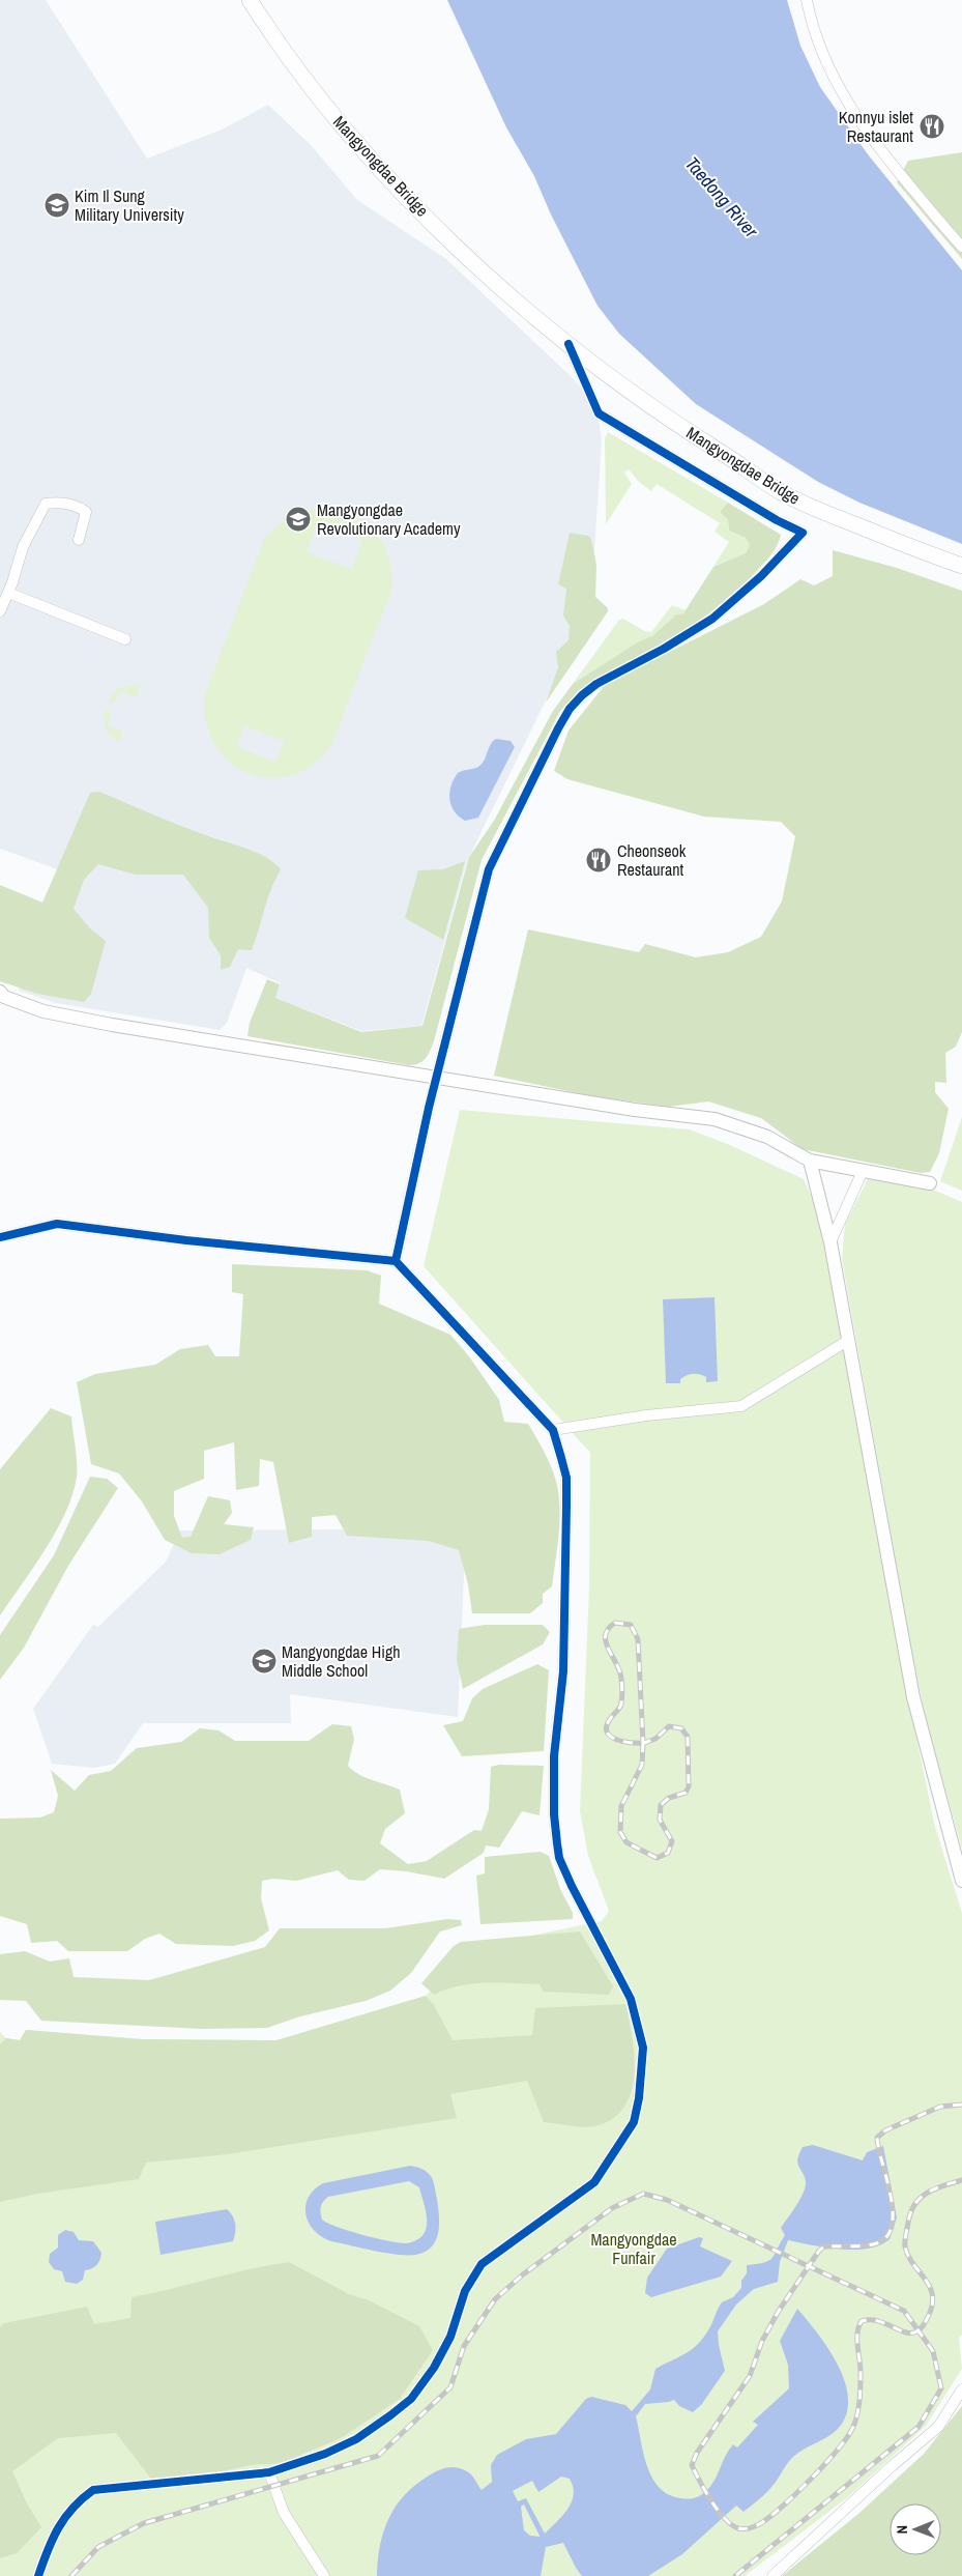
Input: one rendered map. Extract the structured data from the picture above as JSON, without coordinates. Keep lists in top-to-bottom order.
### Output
{
  "streets": {
    "highway": ["Mangyongdae Bridge"]
  },
  "water": ["Taedong River"],
  "parks": ["Mangyongdae Funfair"],
  "places": {
    "restaurant": ["Konnyu islet Restaurant", "Cheonseok Restaurant"],
    "school or university": ["Kim Il Sung Military University", "Mangyongdae Revolutionary Academy", "Mangyongdae High Middle School"]
  },
  "north": "left"
}
